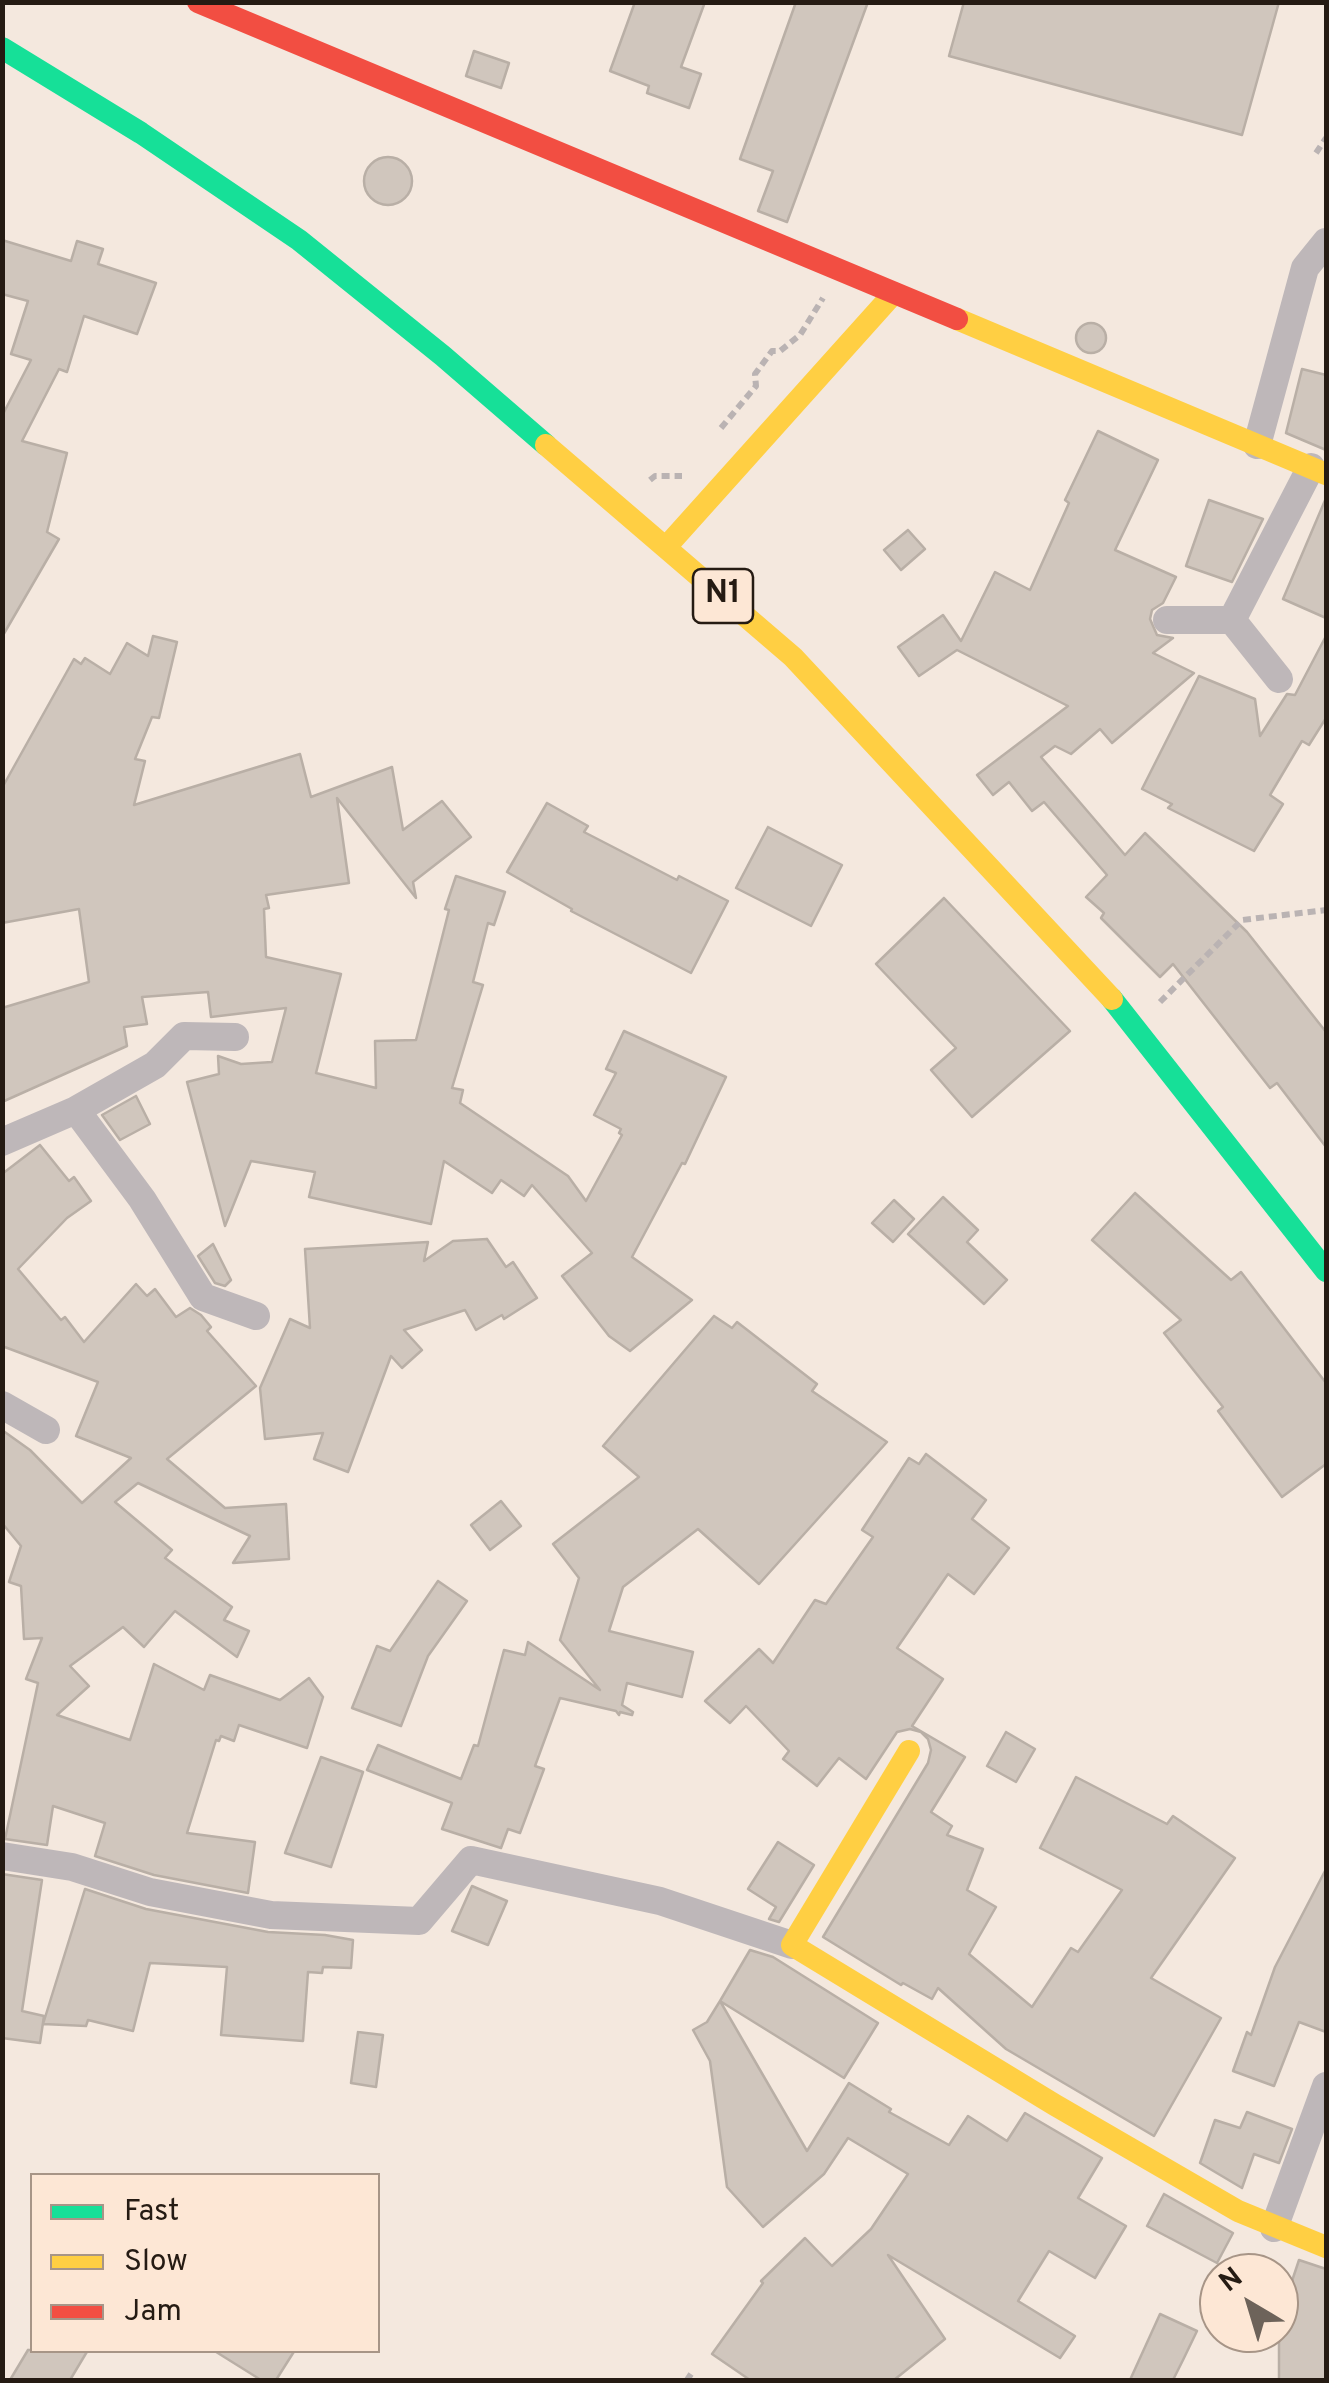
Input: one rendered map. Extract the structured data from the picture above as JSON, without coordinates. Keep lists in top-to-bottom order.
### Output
{
  "streets": {
    "main road": ["N1"]
  },
  "legend": ["Fast", "Slow", "Jam"],
  "north": "top left"
}
